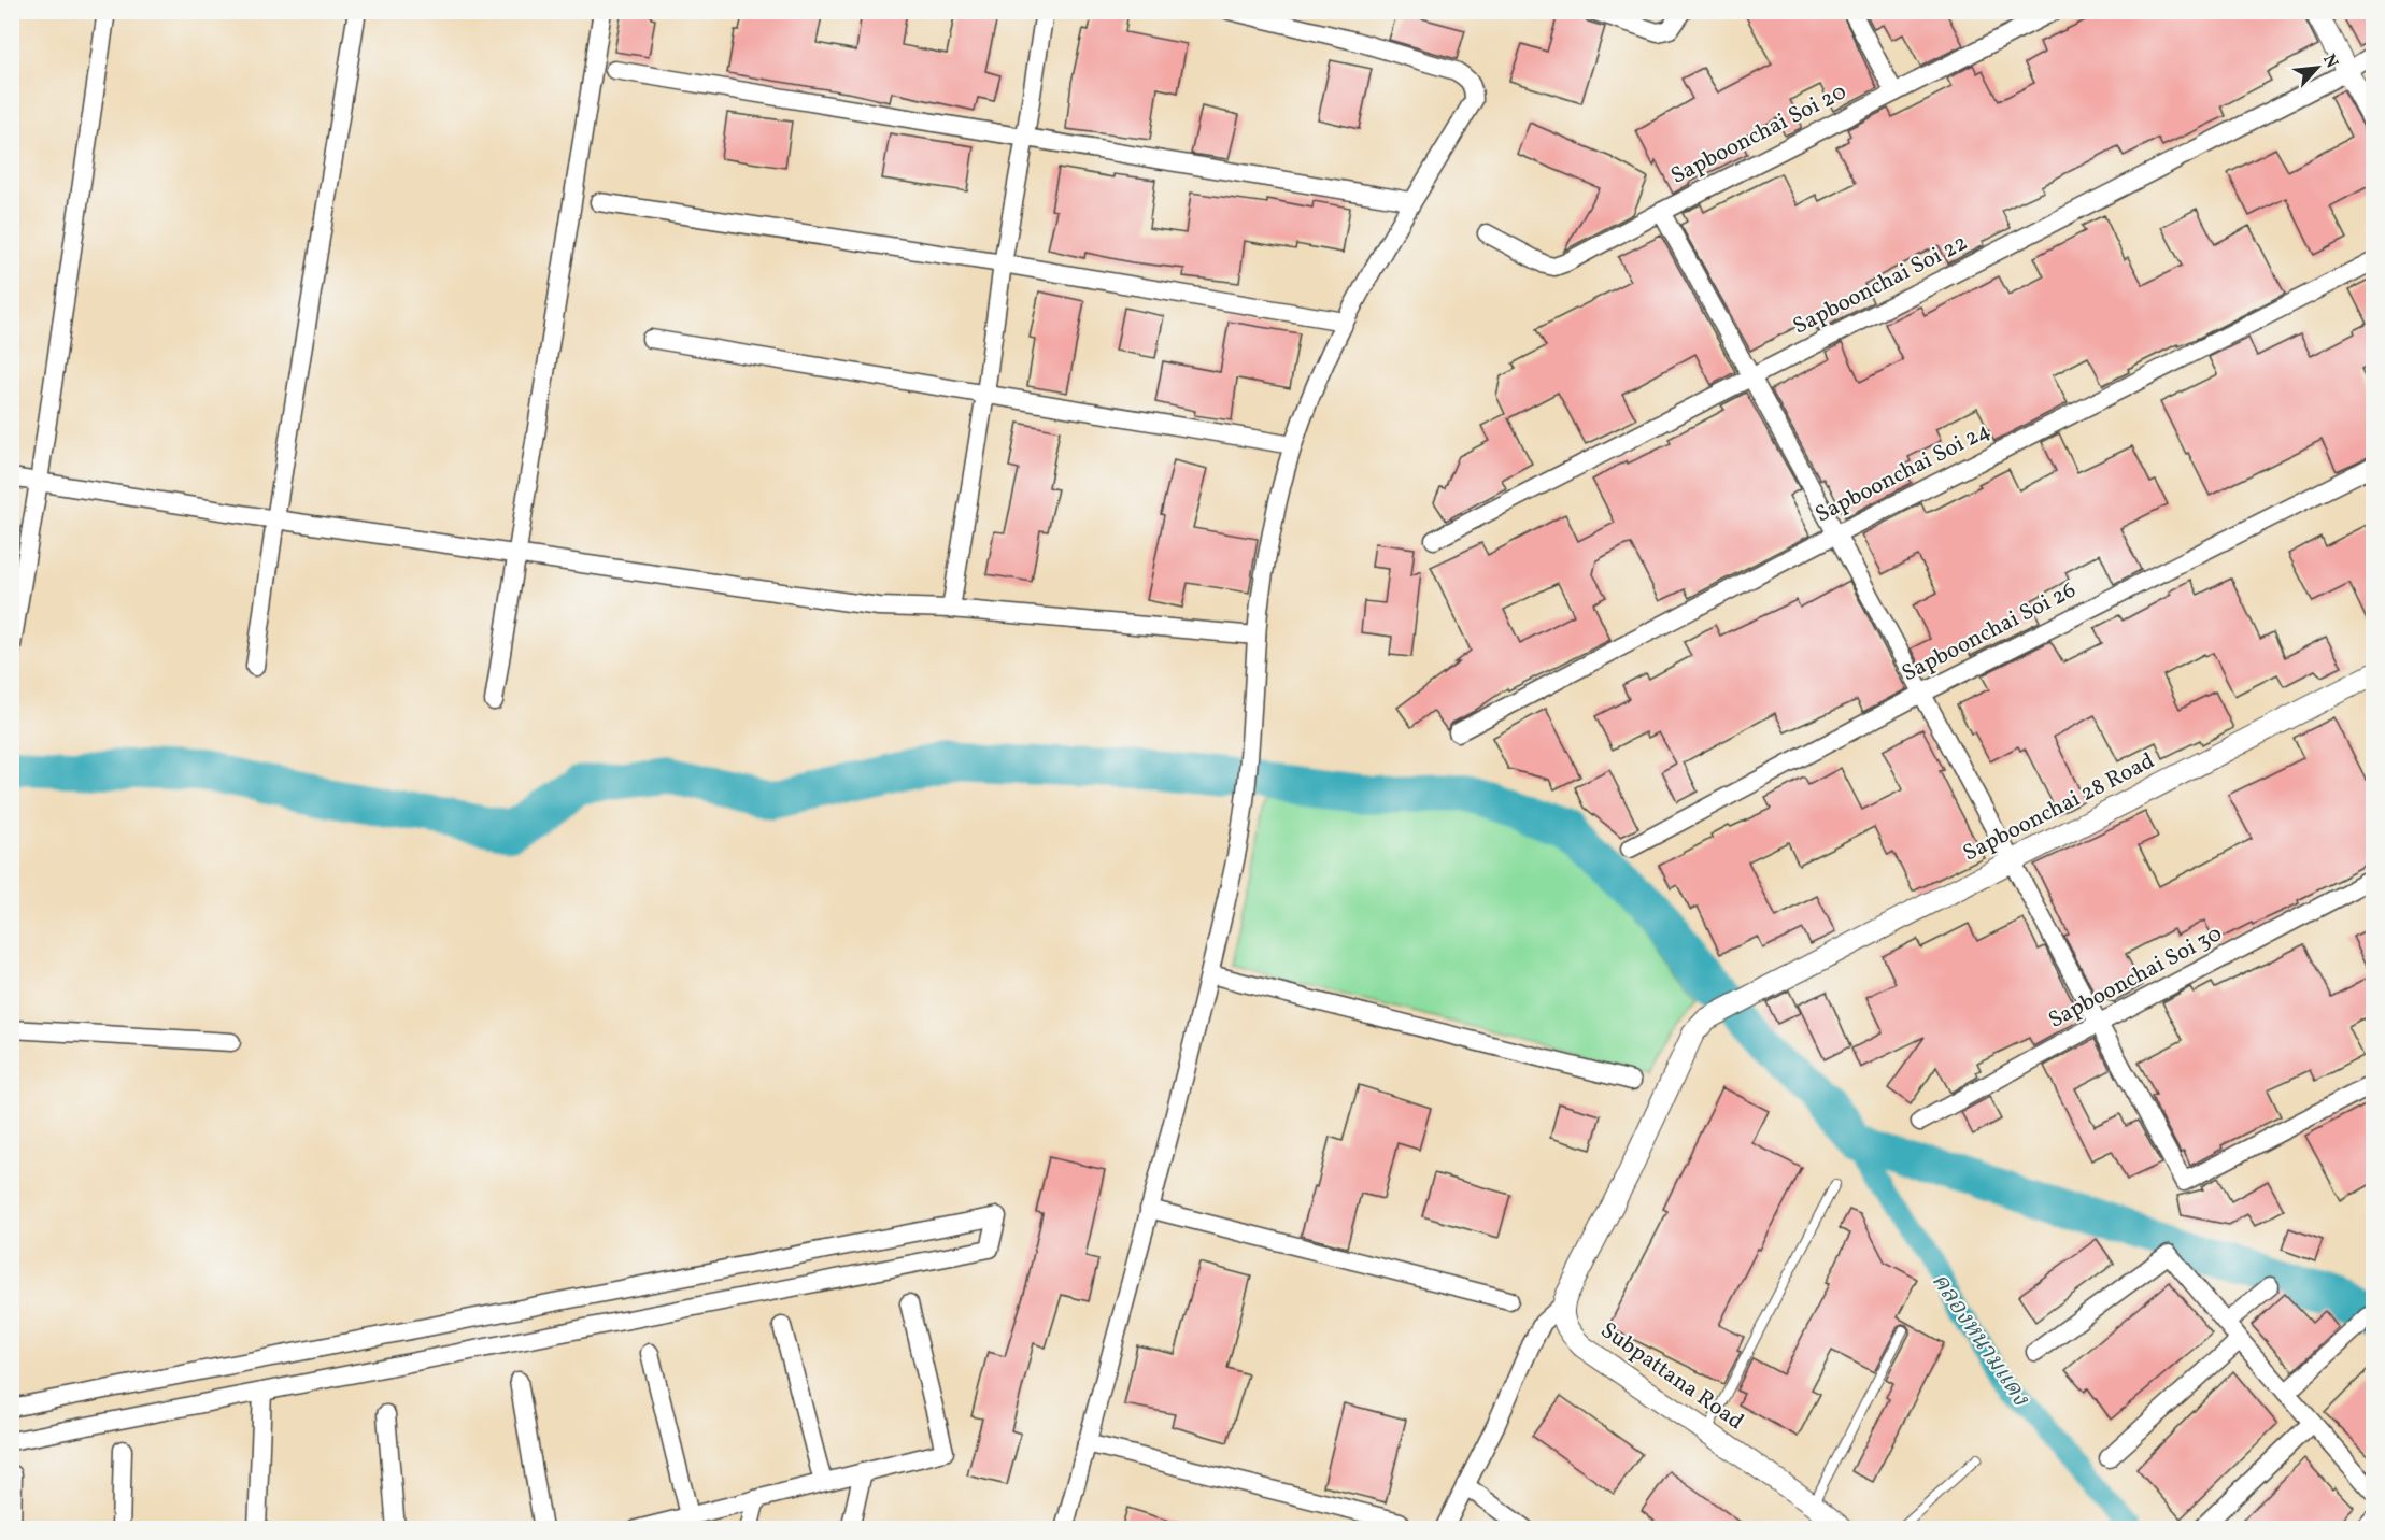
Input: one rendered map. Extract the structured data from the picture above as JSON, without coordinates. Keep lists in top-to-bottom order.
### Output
{
  "streets": {
    "street": [
      "Sapboonchai Soi 20",
      "Sapboonchai Soi 22",
      "Sapboonchai Soi 24",
      "Sapboonchai Soi 26",
      "Sapboonchai 28 Road",
      "Sapboonchai Soi 30",
      "Subpattana Road"
    ]
  },
  "crossings": [
    ["Sapboonchai 28 Road", "Subpattana Road"]
  ],
  "water": ["คลองหนามแดง"],
  "north": "top right"
}
